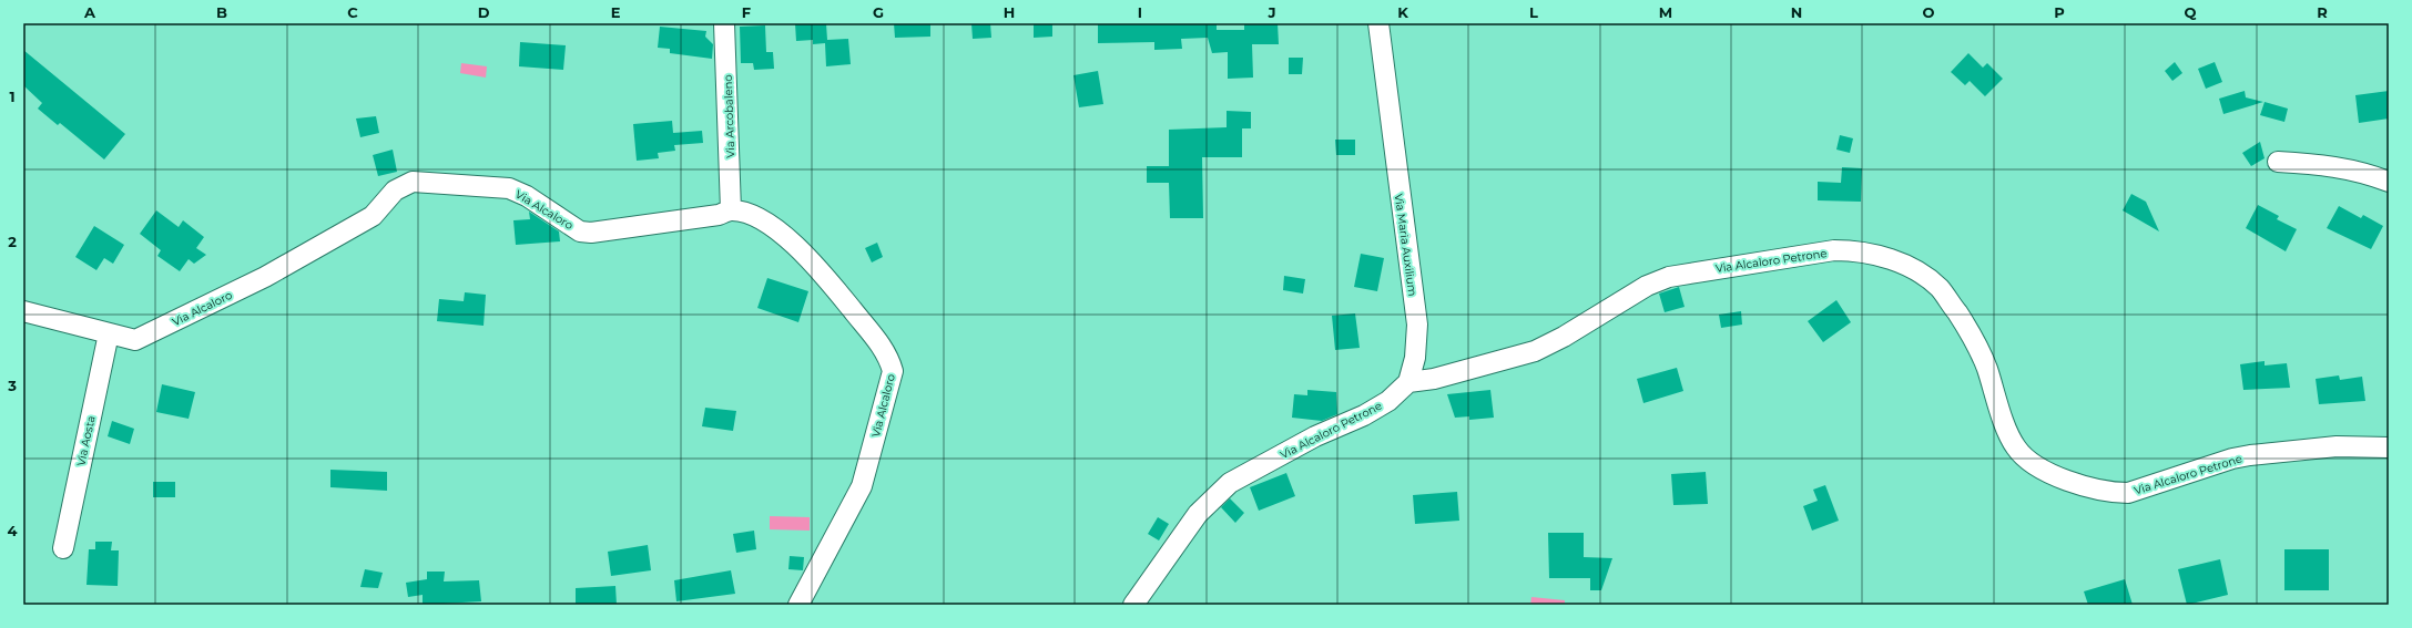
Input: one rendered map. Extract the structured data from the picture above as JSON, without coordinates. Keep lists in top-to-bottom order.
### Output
{
  "streets": {
    "street": [
      "Via Arcobaleno",
      "Via Alcaloro",
      "Via Maria Auxilium",
      "Via Alcaloro Petrone",
      "Via Aosta"
    ]
  },
  "crossings": [
    ["Via Arcobaleno", "Via Alcaloro"],
    ["Via Alcaloro", "Via Aosta"],
    ["Via Maria Auxilium", "Via Alcaloro Petrone"]
  ],
  "grid": {
    "columns": [
      "A",
      "B",
      "C",
      "D",
      "E",
      "F",
      "G",
      "H",
      "I",
      "J",
      "K",
      "L",
      "M",
      "N",
      "O",
      "P",
      "Q",
      "R"
    ],
    "rows": [
      "1",
      "2",
      "3",
      "4"
    ]
  }
}
